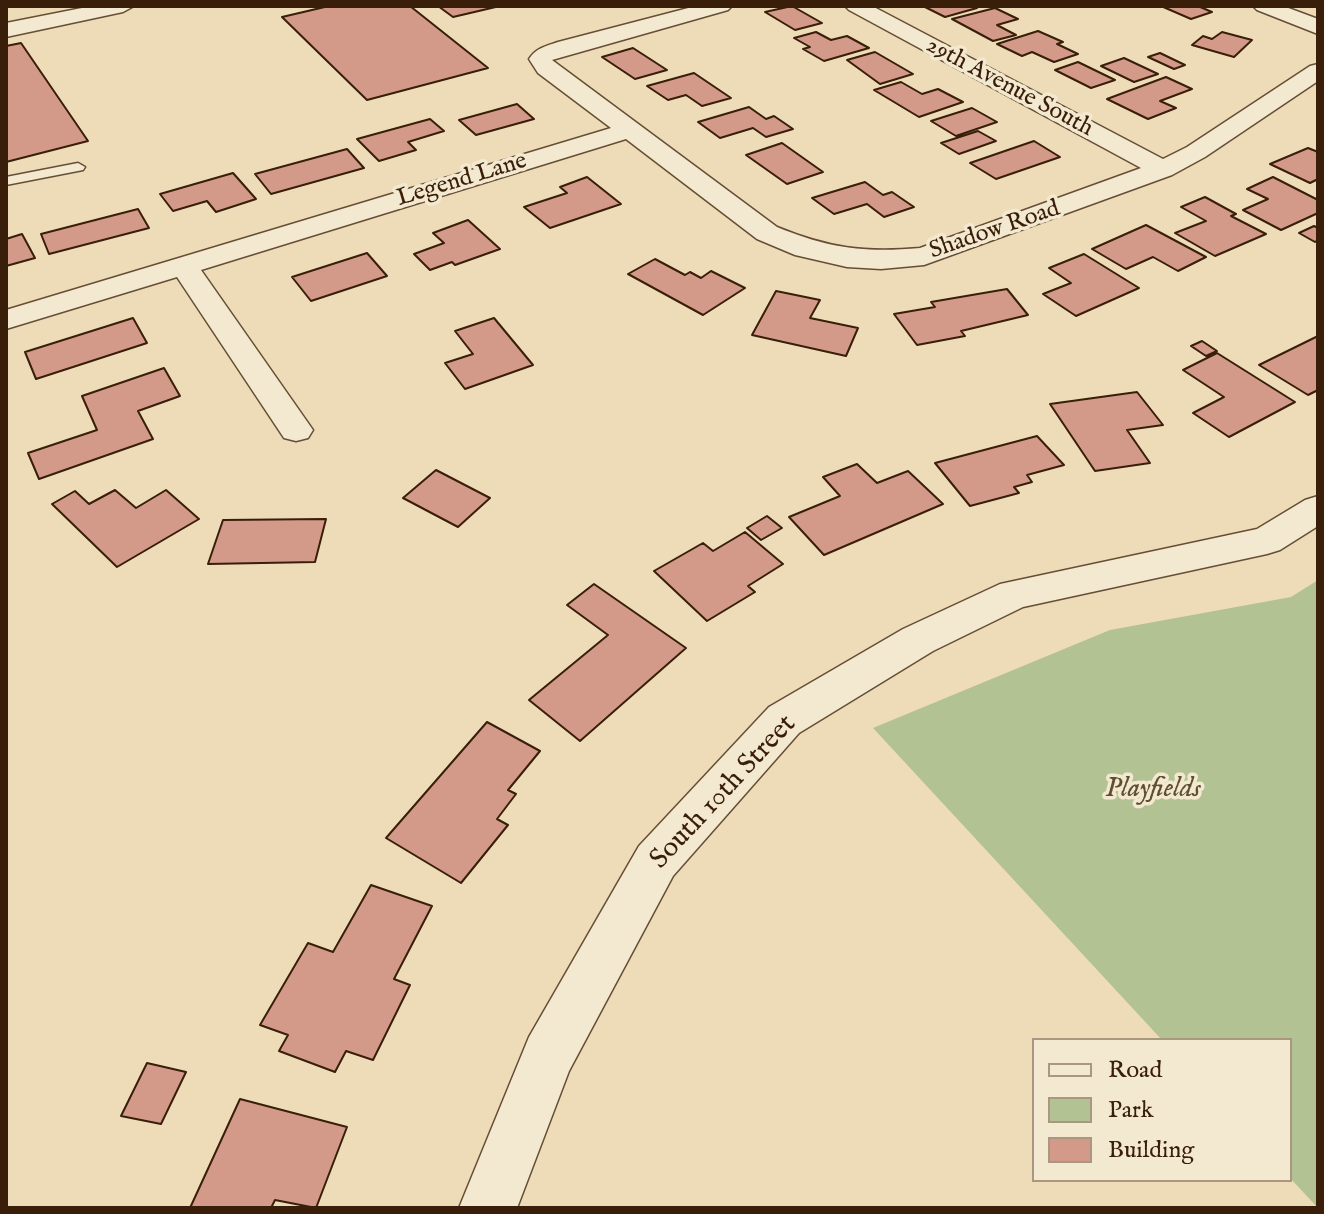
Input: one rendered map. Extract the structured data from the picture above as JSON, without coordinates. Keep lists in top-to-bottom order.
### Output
{
  "streets": {
    "street": [
      "29th Avenue South",
      "Legend Lane",
      "Shadow Road",
      "South 10th Street"
    ]
  },
  "crossings": [
    ["29th Avenue South", "Shadow Road"],
    ["Legend Lane", "Shadow Road"]
  ],
  "parks": ["Playfields"],
  "legend": ["Road", "Park", "Building"]
}
